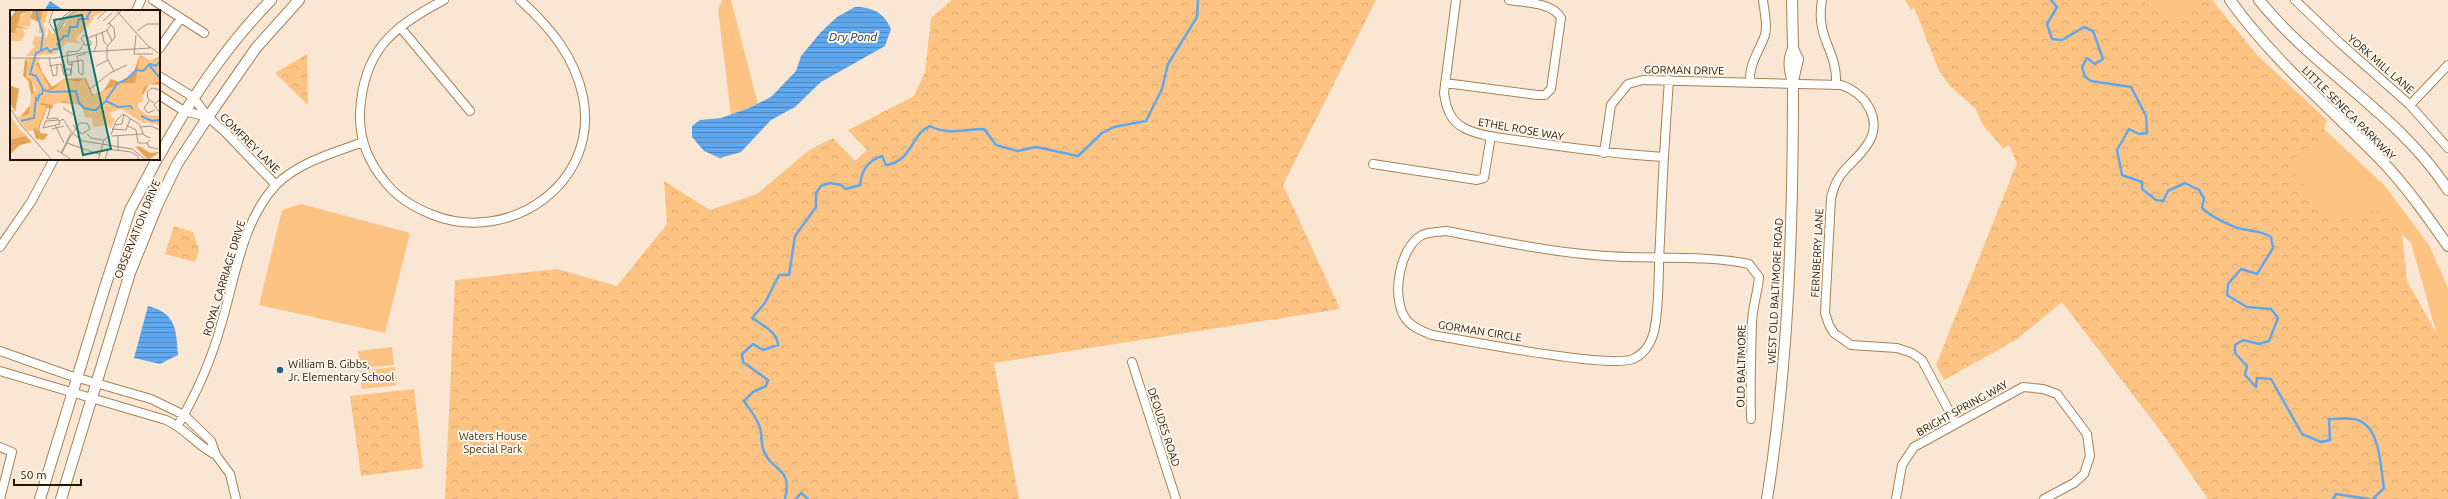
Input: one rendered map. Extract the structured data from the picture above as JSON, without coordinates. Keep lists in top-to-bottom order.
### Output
{
  "streets": {
    "street": [
      "YORK MILL LANE",
      "GORMAN DRIVE",
      "LITTLE SENECA PARKWAY",
      "ETHEL ROSE WAY",
      "COMFREY LANE",
      "OBSERVATION DRIVE",
      "FERNBERRY LANE",
      "ROYAL CARRIAGE DRIVE",
      "WEST OLD BALTIMORE ROAD",
      "GORMAN CIRCLE",
      "OLD BALTIMORE",
      "BRIGHT SPRING WAY",
      "DEOUDES ROAD"
    ]
  },
  "crossings": [
    ["GORMAN DRIVE", "ETHEL ROSE WAY"],
    ["GORMAN DRIVE", "FERNBERRY LANE"],
    ["GORMAN DRIVE", "WEST OLD BALTIMORE ROAD"],
    ["GORMAN DRIVE", "GORMAN CIRCLE"],
    ["ETHEL ROSE WAY", "GORMAN CIRCLE"],
    ["COMFREY LANE", "OBSERVATION DRIVE"],
    ["COMFREY LANE", "ROYAL CARRIAGE DRIVE"],
    ["FERNBERRY LANE", "WEST OLD BALTIMORE ROAD"],
    ["FERNBERRY LANE", "BRIGHT SPRING WAY"],
    ["GORMAN CIRCLE", "OLD BALTIMORE"]
  ],
  "water": ["Dry Pond"],
  "parks": ["Waters House Special Park"],
  "places": ["William B. Gibbs, Jr. Elementary School"],
  "scale_bar": "50 m"
}
